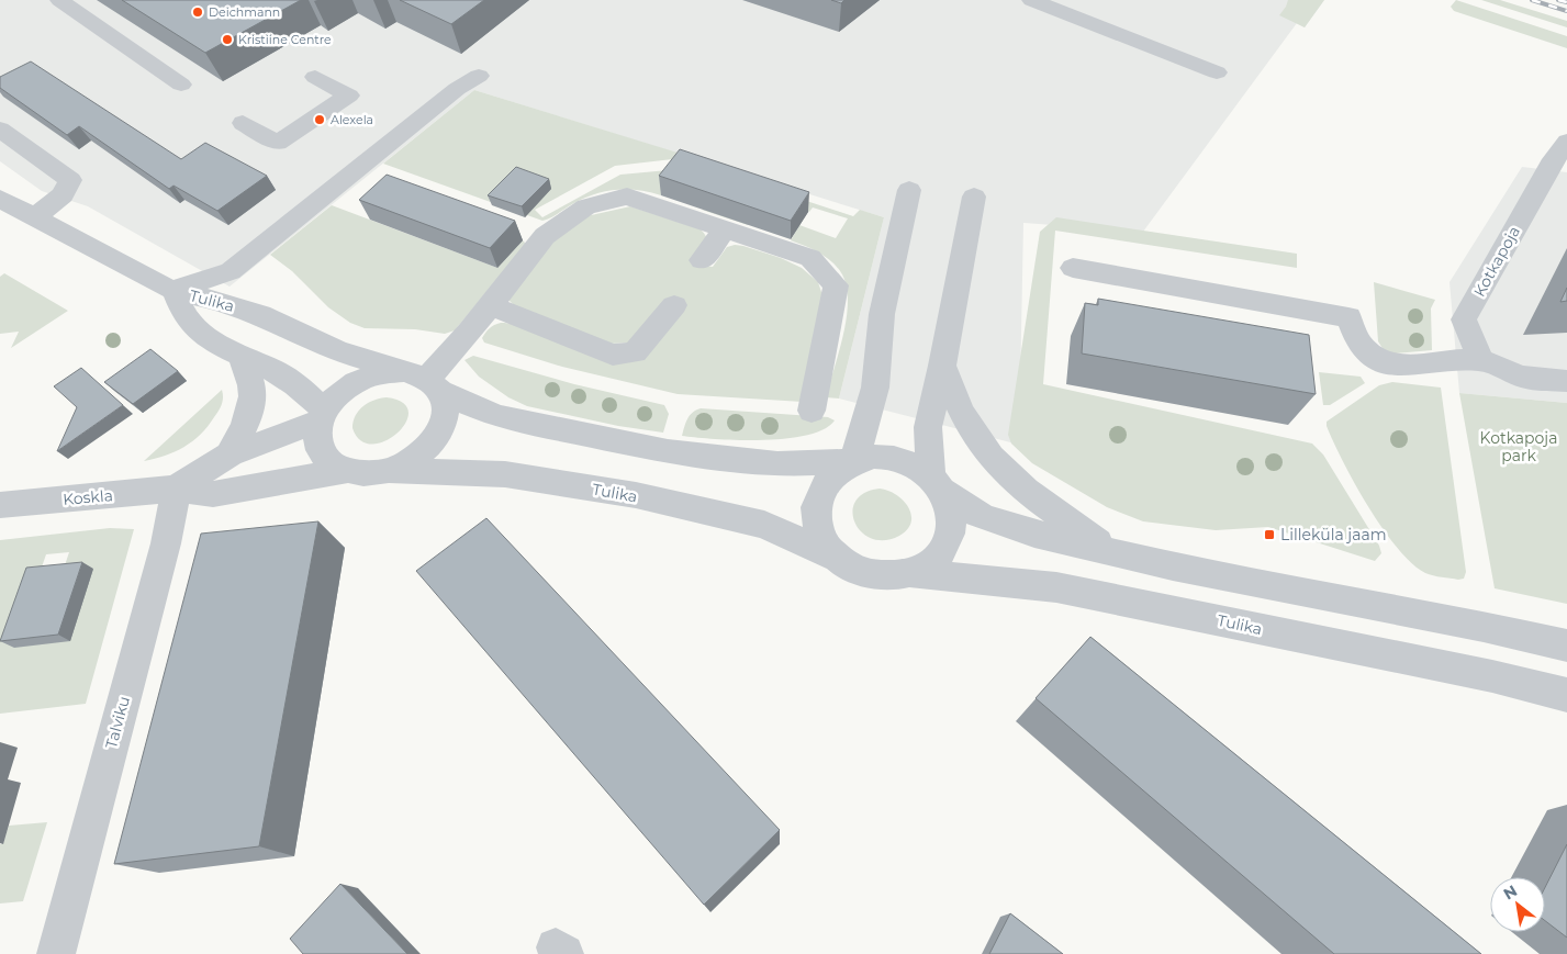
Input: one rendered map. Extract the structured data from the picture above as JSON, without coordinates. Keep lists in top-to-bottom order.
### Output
{
  "streets": {
    "street": [
      "Kotkapoja",
      "Tulika",
      "Koskla",
      "Talviku"
    ]
  },
  "crossings": [
    ["Tulika", "Koskla"],
    ["Koskla", "Talviku"]
  ],
  "parks": ["Kotkapoja park"],
  "places": {
    "other": ["Deichmann", "Kristiine Centre", "Alexela"],
    "transit": ["Lilleküla jaam"]
  },
  "north": "top left"
}
